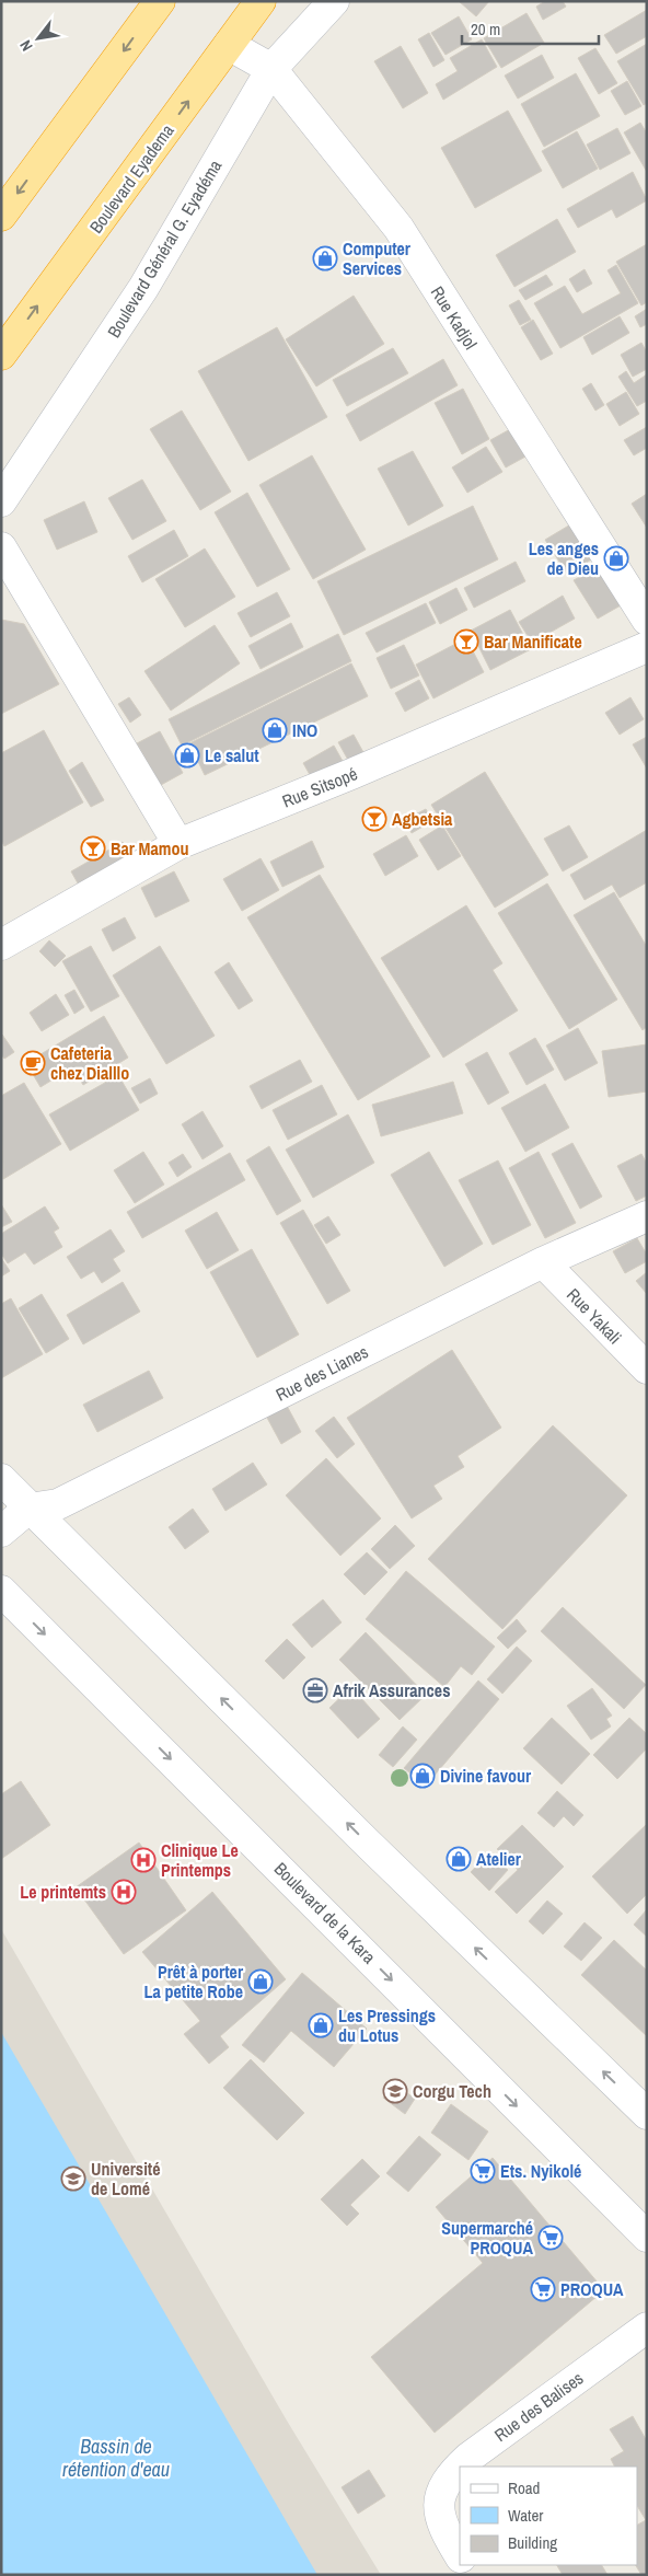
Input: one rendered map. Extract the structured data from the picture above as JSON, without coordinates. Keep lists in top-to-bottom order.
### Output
{
  "streets": {
    "highway": ["Boulevard Eyadema"],
    "street": [
      "Boulevard Général G. Eyadéma",
      "Rue Kadjol",
      "Rue Sitsopé",
      "Rue Yakali",
      "Rue des Lianes",
      "Boulevard de la Kara",
      "Rue des Balises"
    ]
  },
  "crossings": [
    ["Boulevard Eyadema", "Rue Kadjol"],
    ["Boulevard Général G. Eyadéma", "Rue Kadjol"],
    ["Rue Yakali", "Rue des Lianes"]
  ],
  "water": ["Bassin de rétention d'eau"],
  "places": {
    "shop": [
      "Computer Services",
      "Les anges de Dieu",
      "INO",
      "Le salut",
      "Divine favour",
      "Atelier",
      "Prêt à porter La petite Robe",
      "Les Pressings du Lotus"
    ],
    "bar": ["Bar Manificate", "Agbetsia", "Bar Mamou"],
    "cafe": ["Cafeteria chez Dialllo"],
    "office": ["Afrik Assurances"],
    "hospital": ["Clinique Le Printemps", "Le printemts"],
    "school or university": ["Corgu Tech", "Université de Lomé"],
    "supermarket": ["Ets. Nyikolé", "Supermarché PROQUA", "PROQUA"]
  },
  "legend": ["Road", "Water", "Building"],
  "scale_bar": "20 m",
  "north": "bottom left"
}
